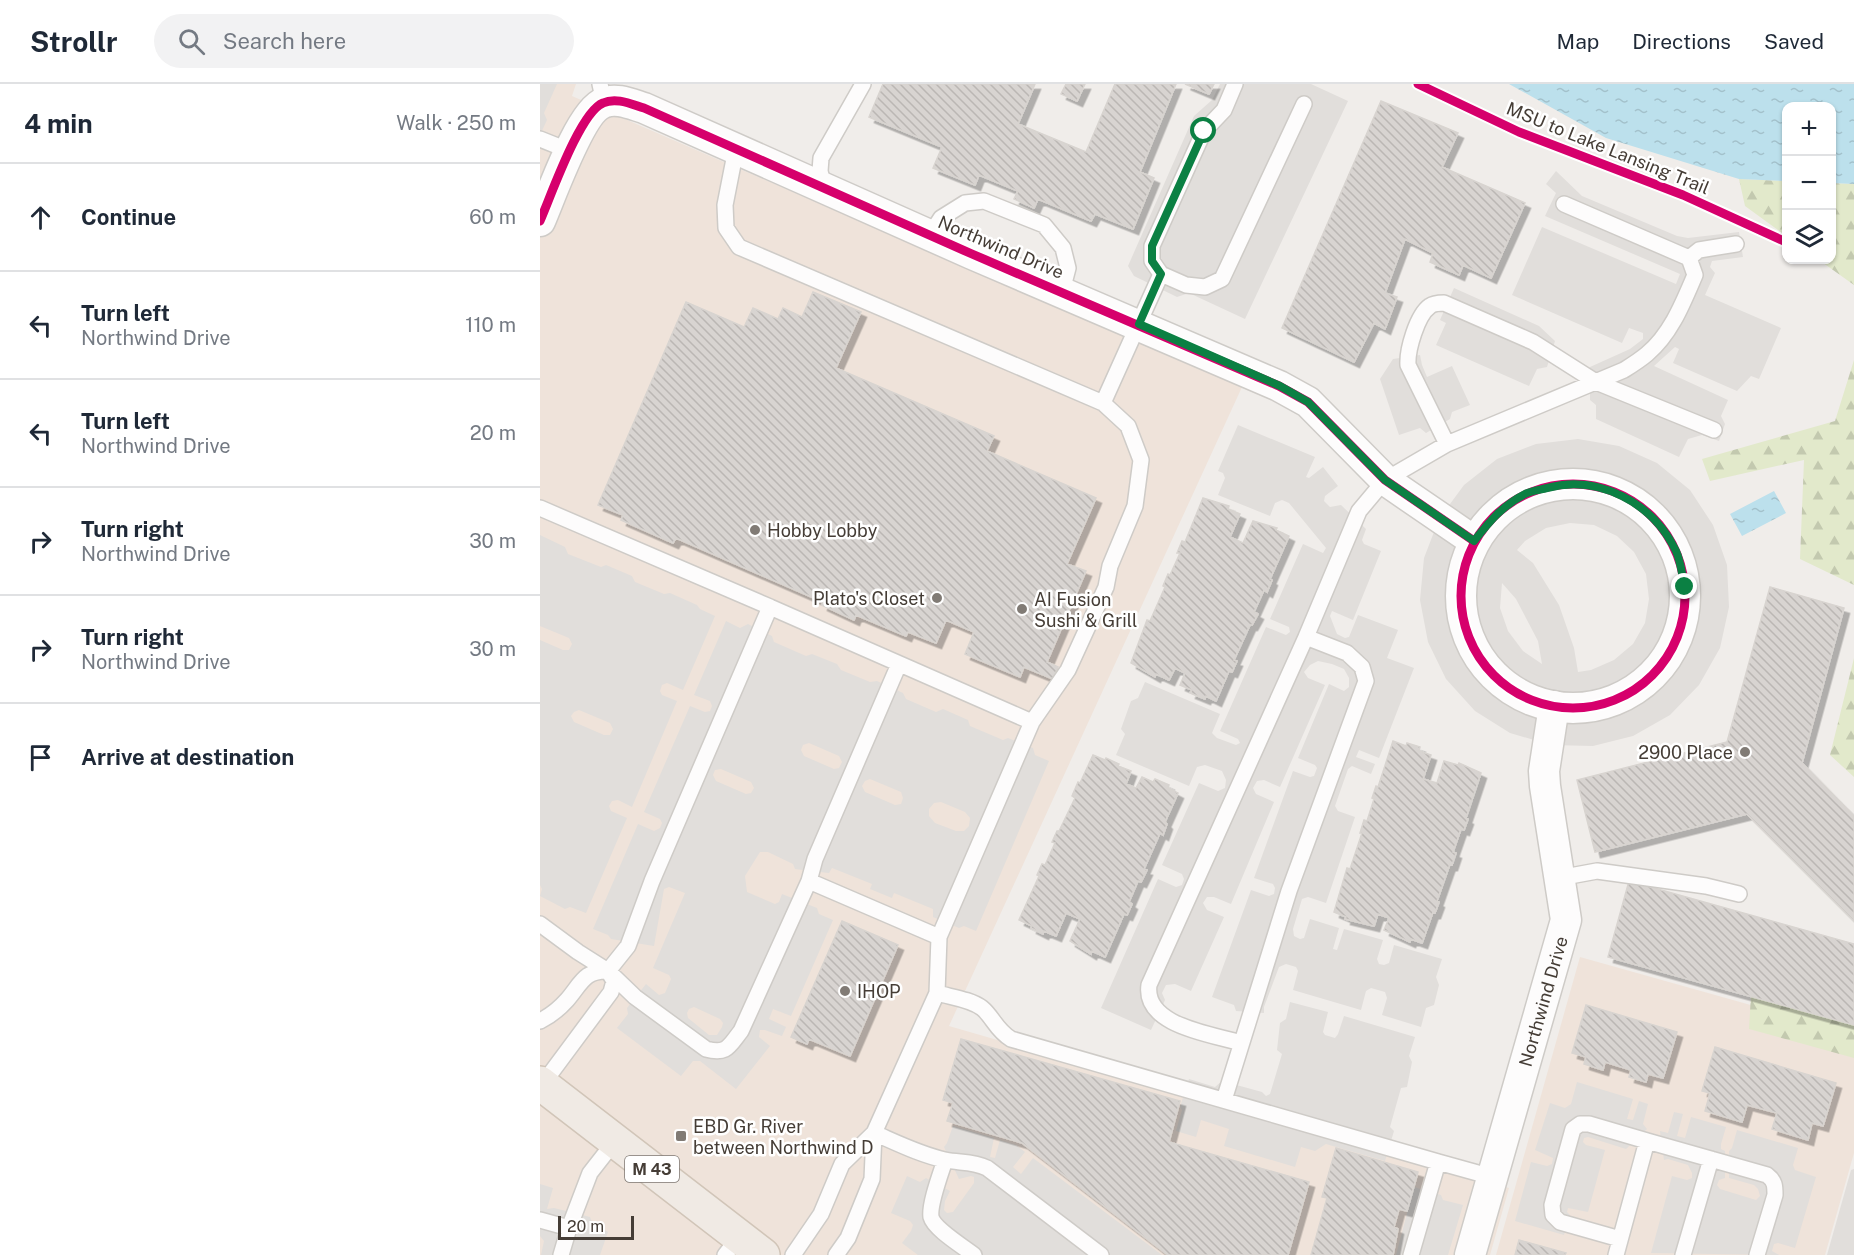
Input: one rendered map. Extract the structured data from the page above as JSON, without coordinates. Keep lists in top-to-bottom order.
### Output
{
  "streets": {
    "main road": ["M 43"],
    "street": ["Northwind Drive"],
    "cycle path": ["MSU to Lake Lansing Trail"]
  },
  "places": {
    "other": [
      "Hobby Lobby",
      "Plato's Closet",
      "AI Fusion Sushi & Grill",
      "2900 Place",
      "IHOP"
    ],
    "transit": ["EBD Gr. River between Northwind D"]
  },
  "scale_bar": "20 m",
  "page": {
    "header": "Strollr",
    "search": "Search here",
    "nav": ["Map", "Directions", "Saved"],
    "heading": ["4 min", "Walk · 250 m"],
    "map_buttons": ["+", "−"],
    "list": [
      ["Continue", "60 m"],
      ["Turn left", "Northwind Drive", "110 m"],
      ["Turn left", "Northwind Drive", "20 m"],
      ["Turn right", "Northwind Drive", "30 m"],
      ["Turn right", "Northwind Drive", "30 m"],
      "Arrive at destination"
    ],
    "scale": "20 m"
  }
}
